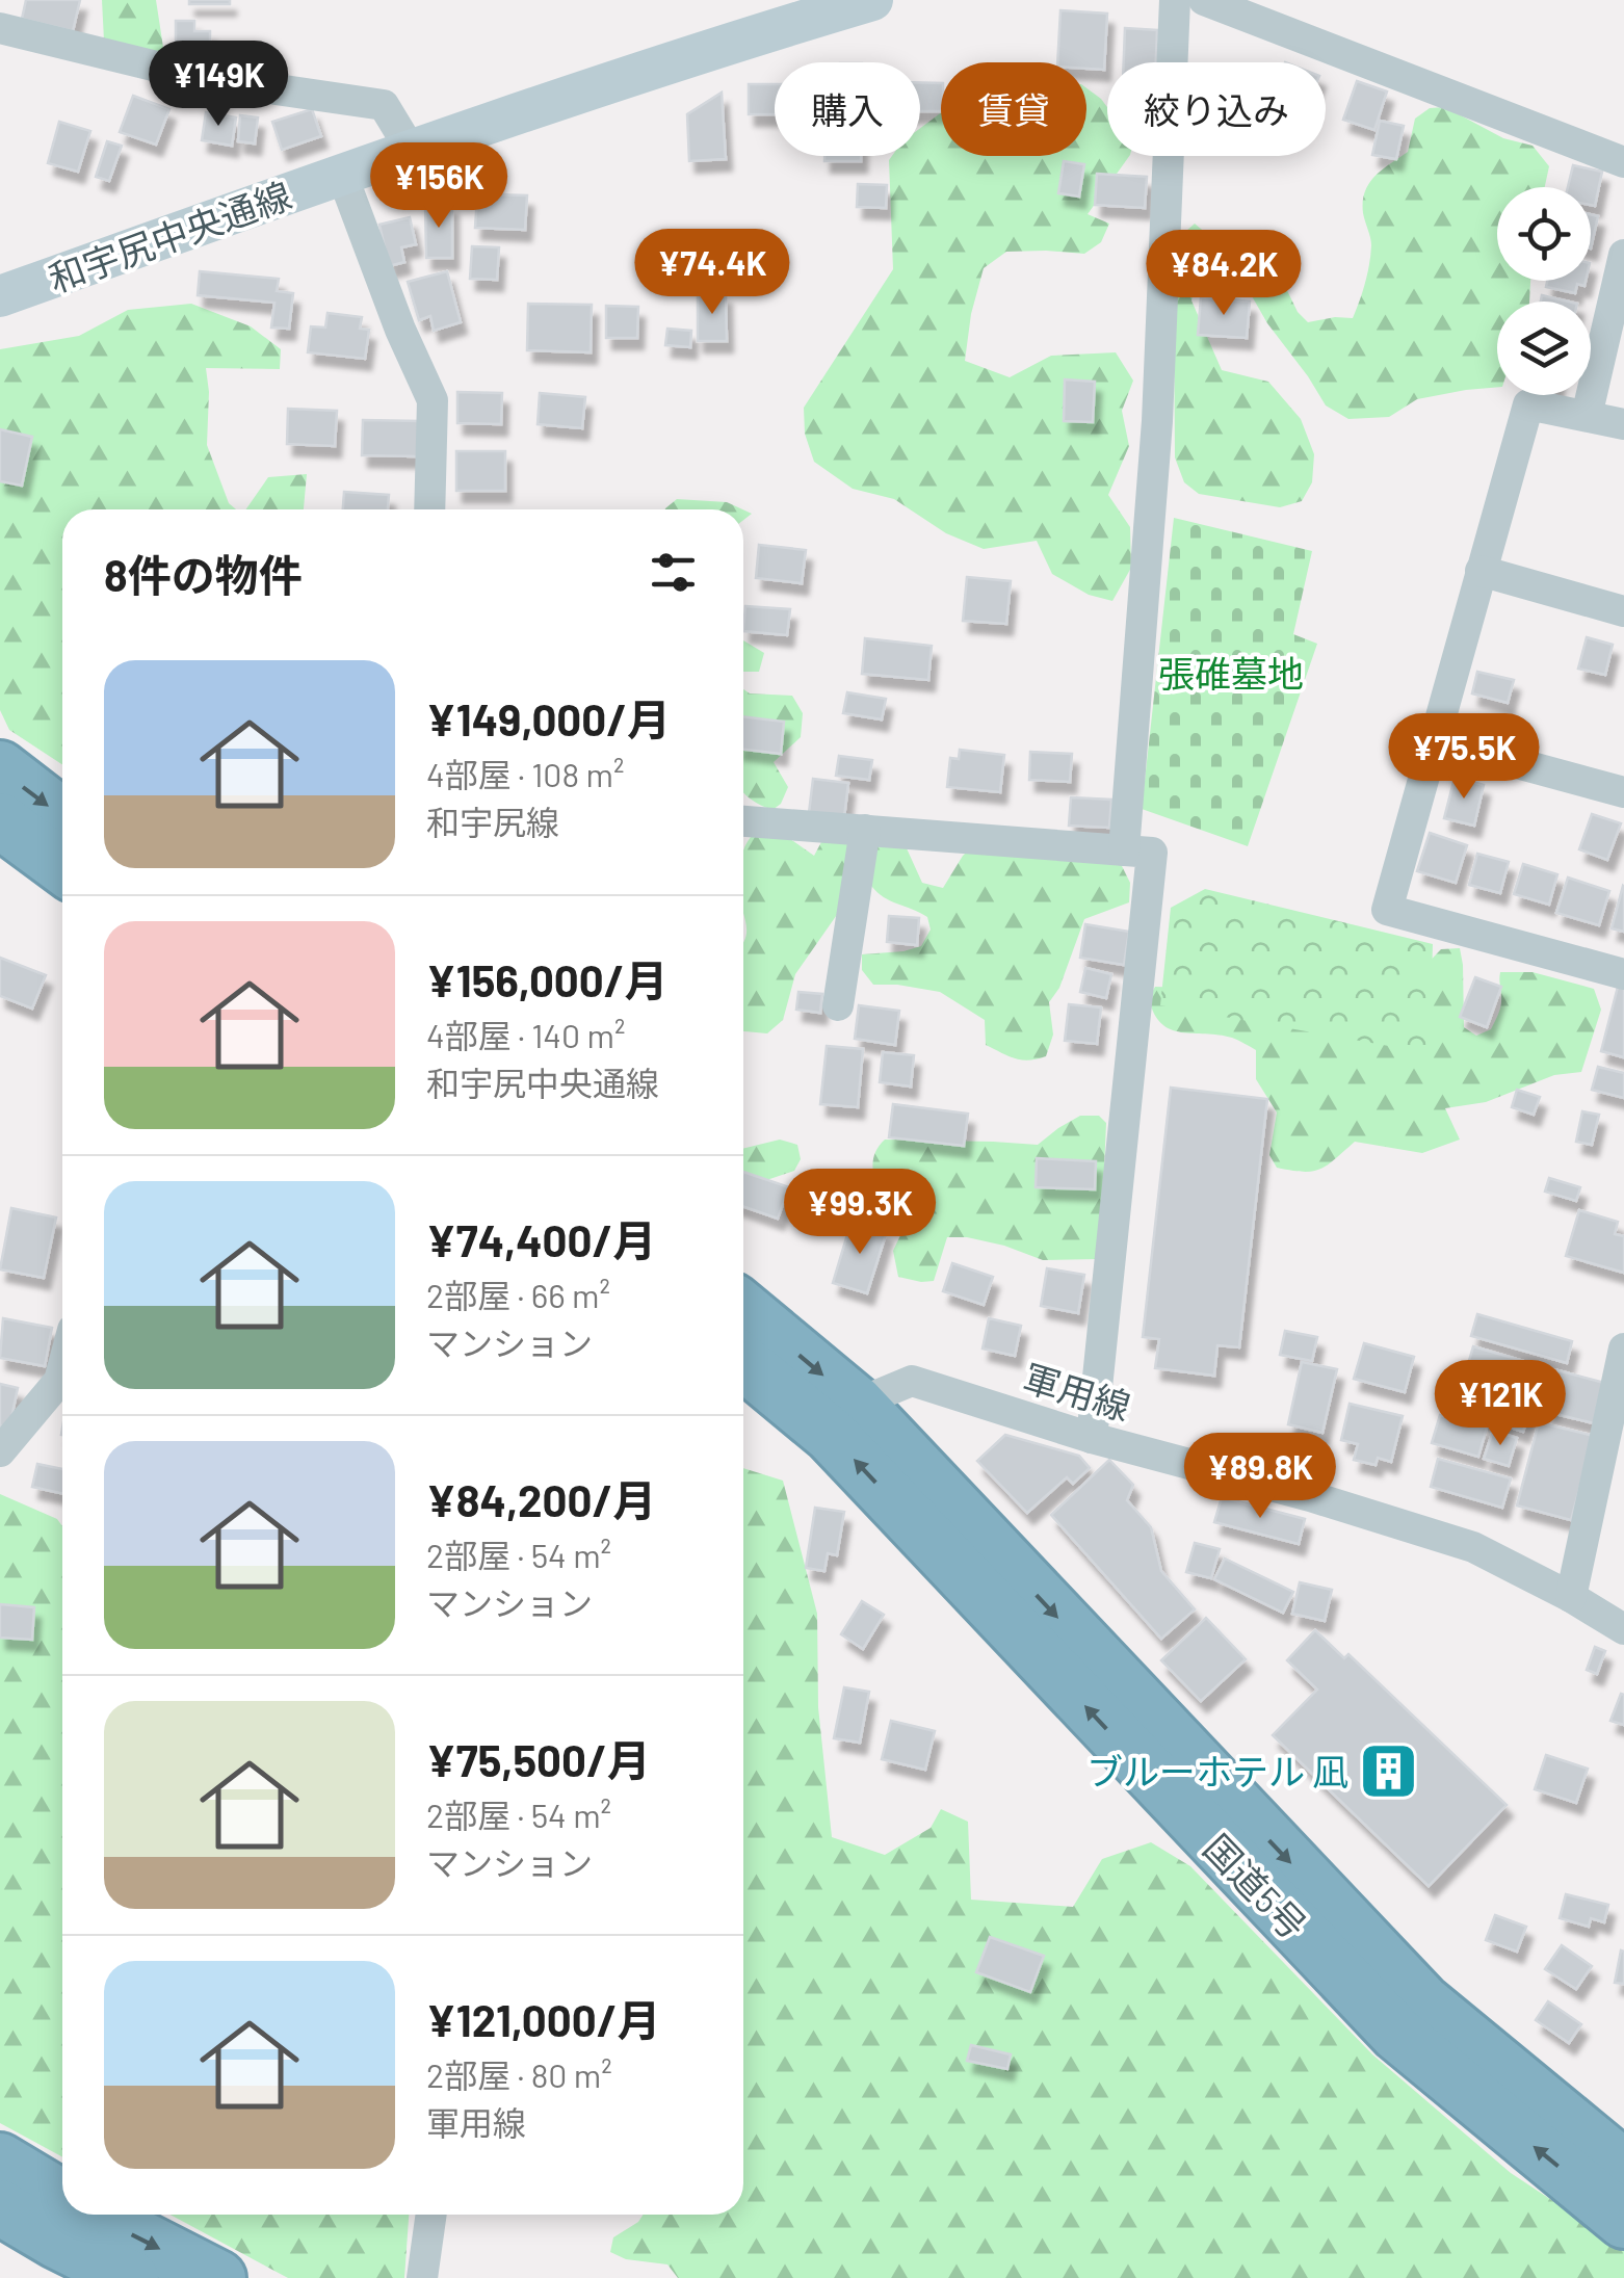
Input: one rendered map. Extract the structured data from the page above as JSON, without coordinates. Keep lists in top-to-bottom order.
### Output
{
  "streets": {
    "highway": ["国道5号"],
    "street": ["和宇尻中央通線", "軍用線"]
  },
  "crossings": [
    ["軍用線", "国道5号"]
  ],
  "parks": ["張碓墓地"],
  "places": {
    "building": ["ブルーホテル 凪"]
  },
  "page": {
    "price": [
      "¥149K",
      "¥156K",
      "¥74.4K",
      "¥84.2K",
      "¥75.5K",
      "¥99.3K",
      "¥121K",
      "¥89.8K"
    ],
    "chip": ["購入", "賃貸", "絞り込み"],
    "heading": "8件の物件",
    "list": [
      {
        "name": "¥149,000/月",
        "note": "4部屋 · 108 m² · 和宇尻線"
      },
      {
        "name": "¥156,000/月",
        "note": "4部屋 · 140 m² · 和宇尻中央通線"
      },
      {
        "name": "¥74,400/月",
        "note": "2部屋 · 66 m² · マンション"
      },
      {
        "name": "¥84,200/月",
        "note": "2部屋 · 54 m² · マンション"
      },
      {
        "name": "¥75,500/月",
        "note": "2部屋 · 54 m² · マンション"
      },
      {
        "name": "¥121,000/月",
        "note": "2部屋 · 80 m² · 軍用線"
      }
    ]
  }
}
